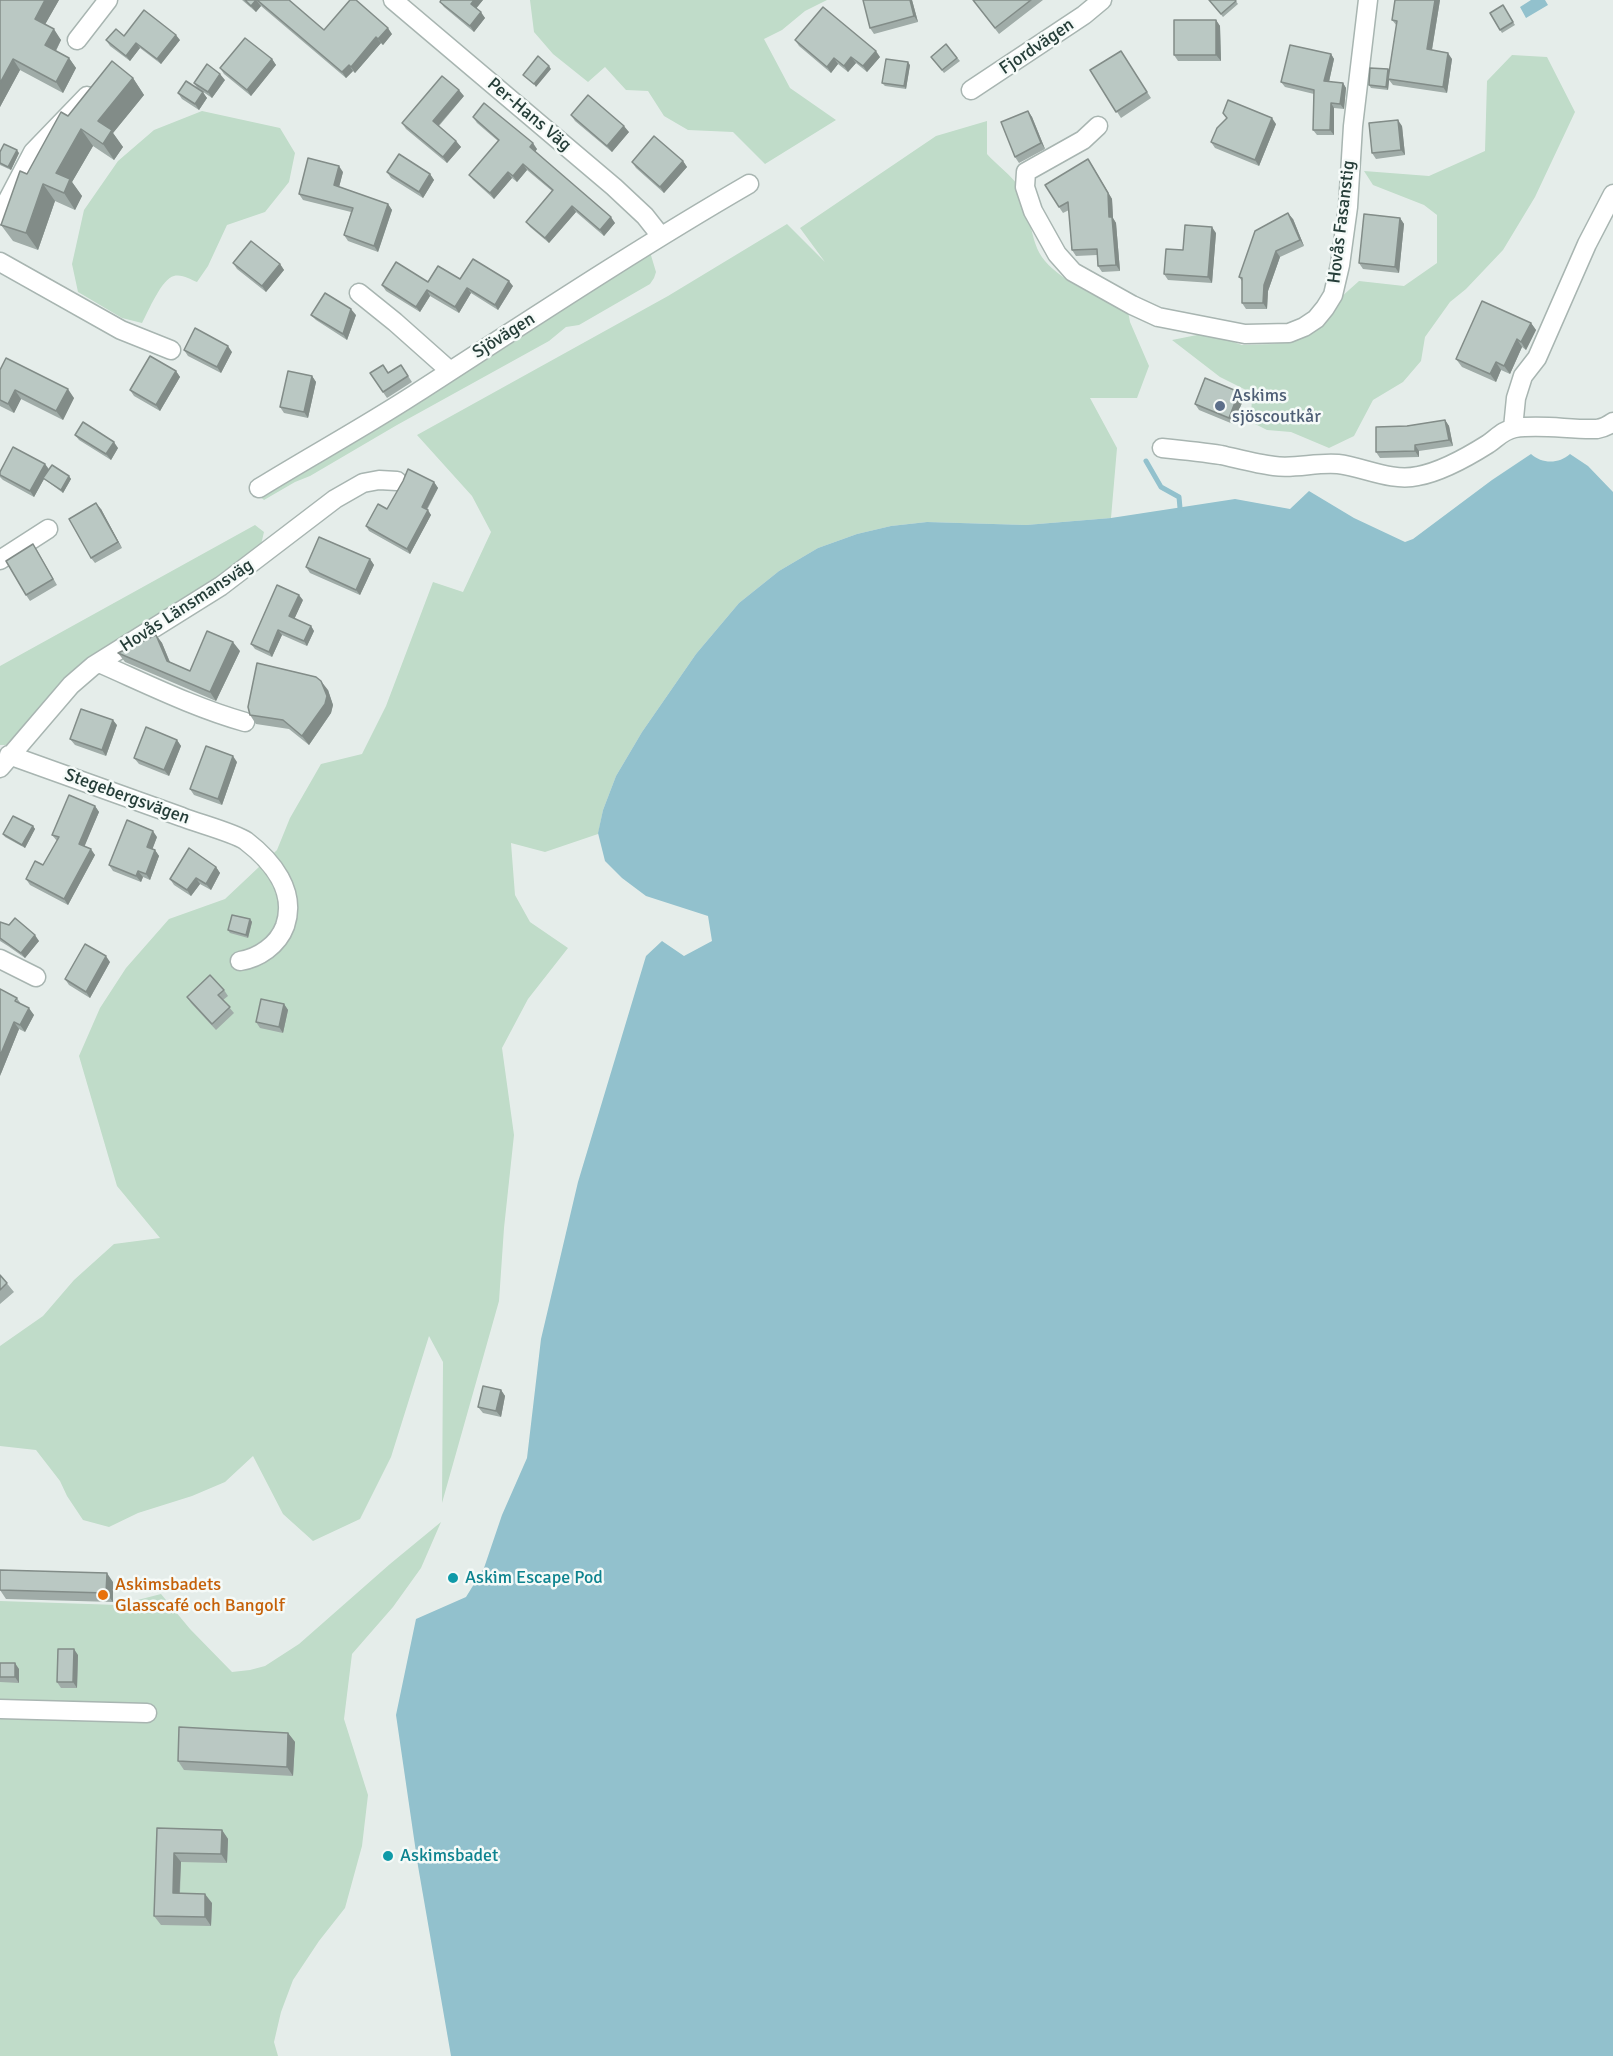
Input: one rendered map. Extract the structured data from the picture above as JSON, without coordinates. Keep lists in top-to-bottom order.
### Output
{
  "streets": {
    "street": [
      "Fjordvägen",
      "Per-Hans Väg",
      "Hovås Fasanstig",
      "Sjövägen",
      "Hovås Länsmansväg",
      "Stegebergsvägen"
    ]
  },
  "crossings": [
    ["Per-Hans Väg", "Sjövägen"],
    ["Hovås Länsmansväg", "Stegebergsvägen"]
  ],
  "places": [
    "Askims sjöscoutkår",
    "Askim Escape Pod",
    "Askimsbadets Glasscafé och Bangolf",
    "Askimsbadet"
  ]
}
